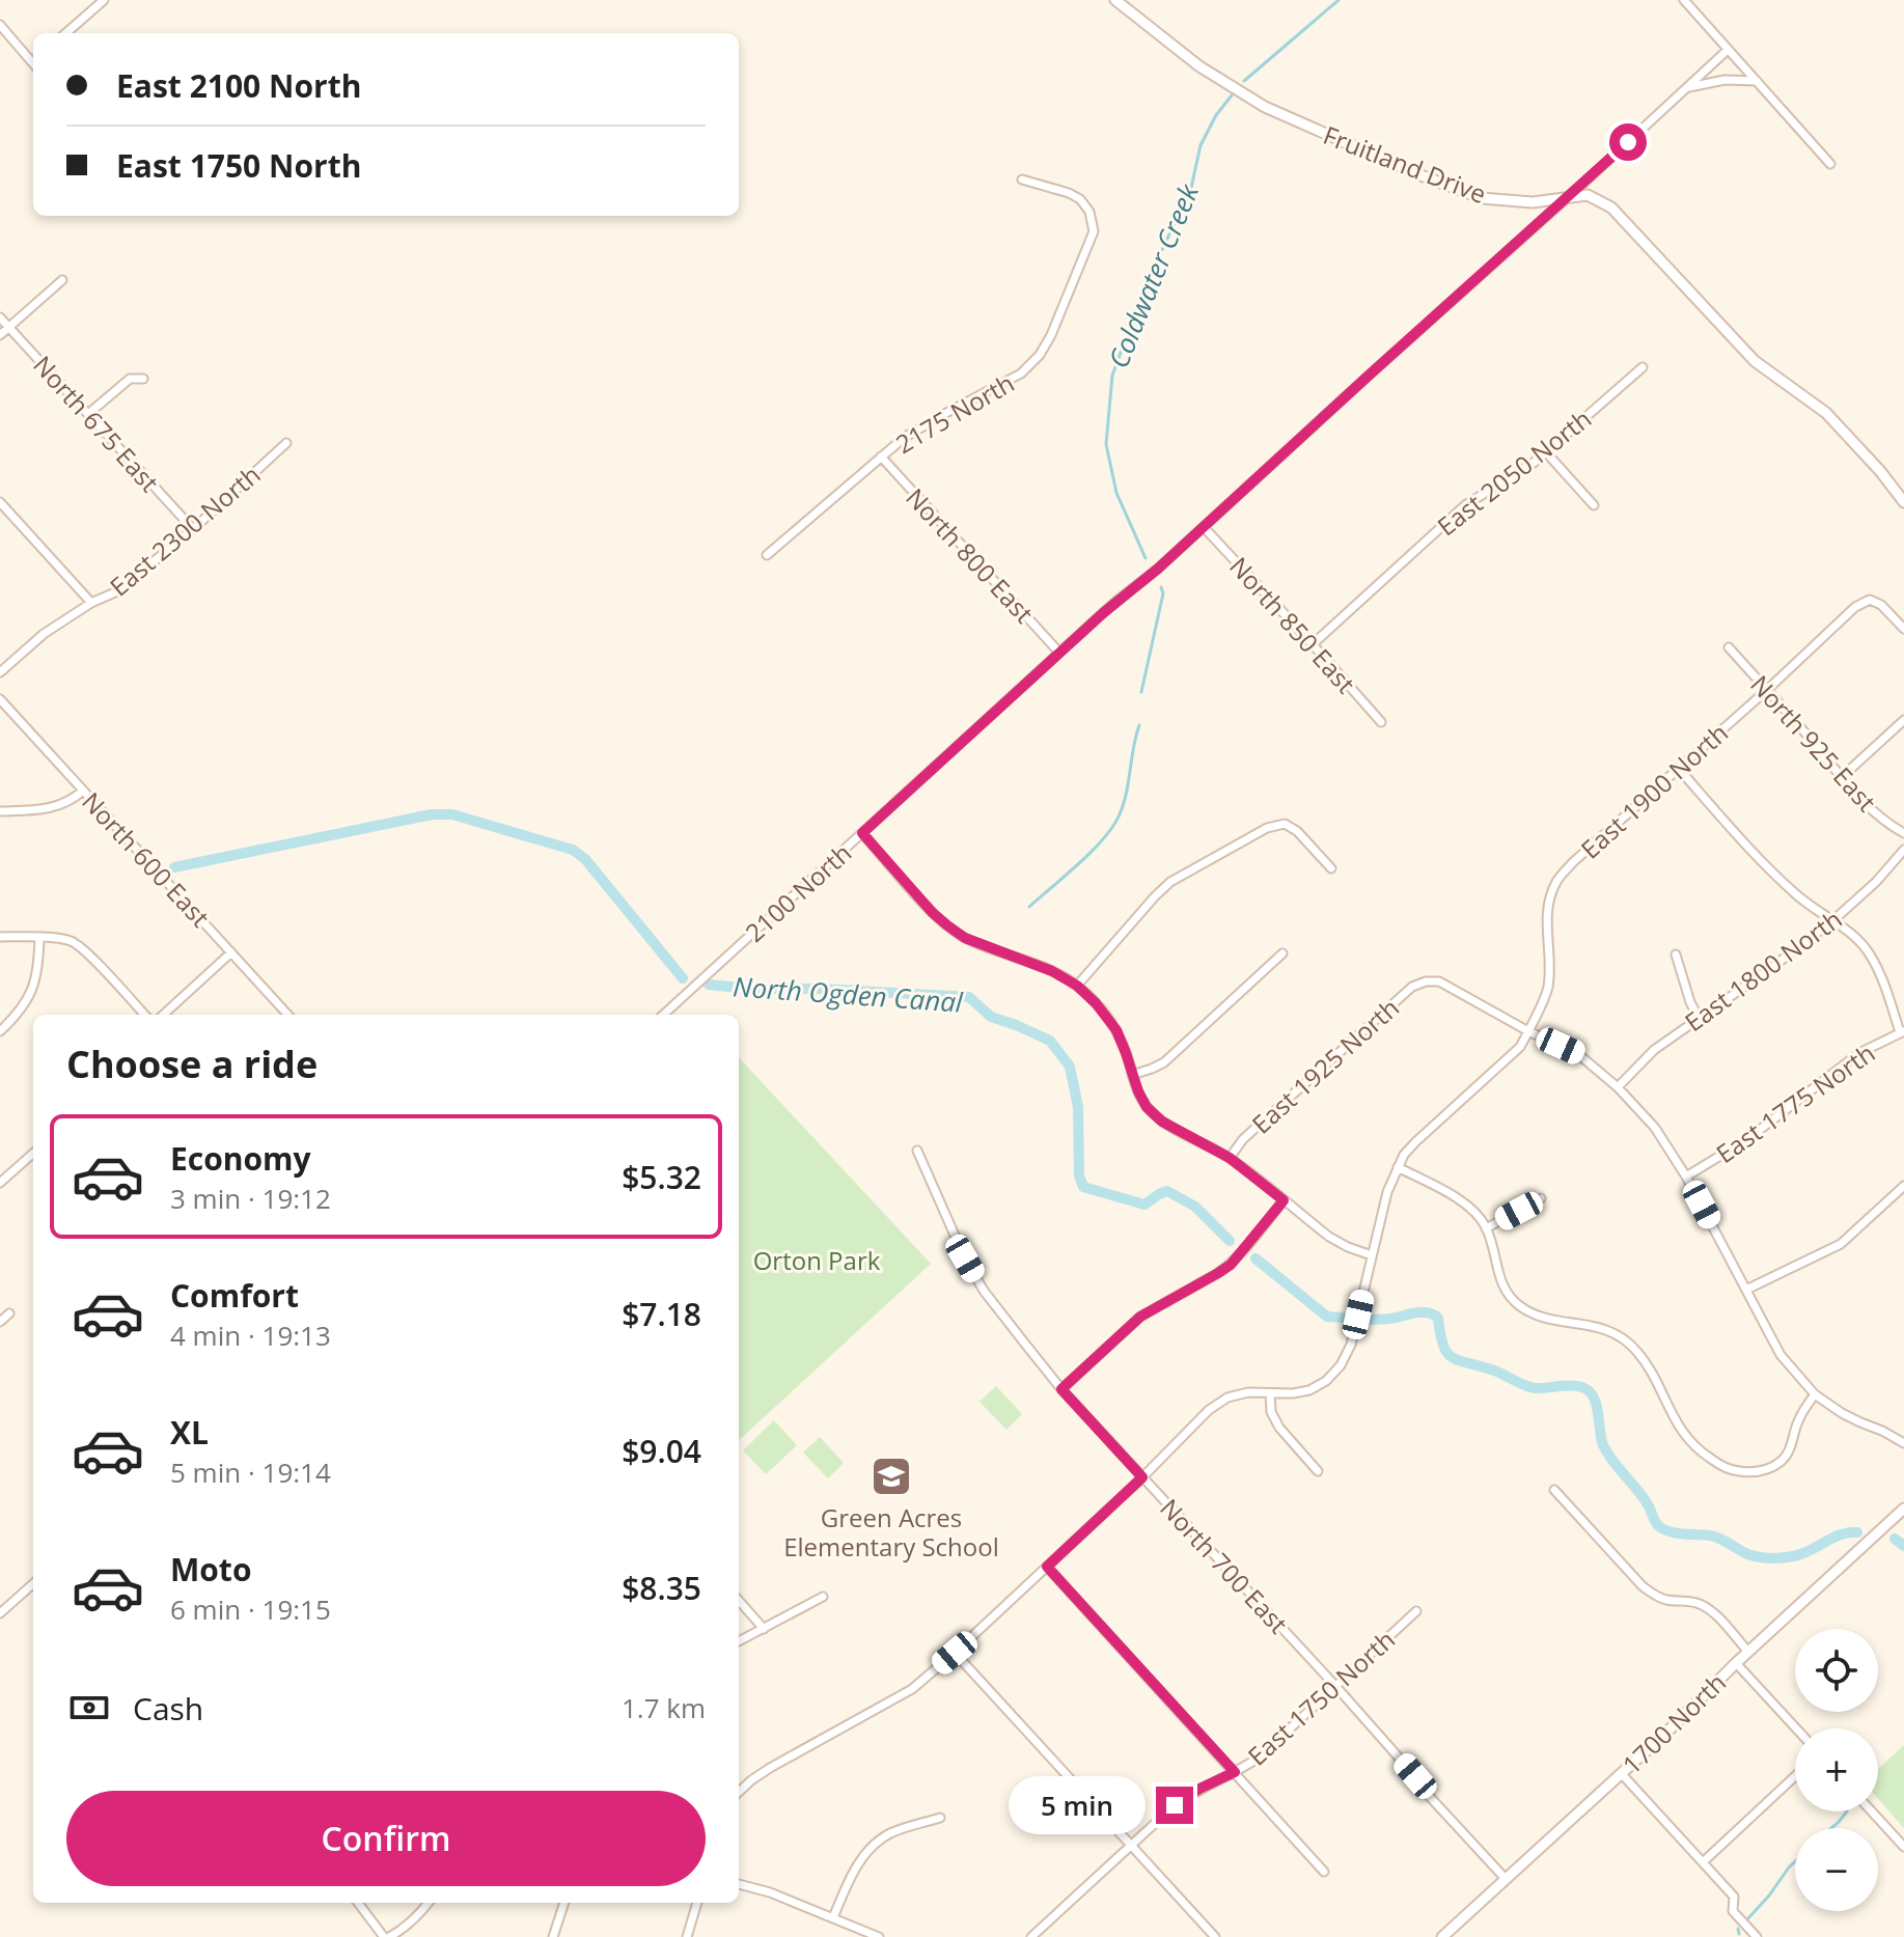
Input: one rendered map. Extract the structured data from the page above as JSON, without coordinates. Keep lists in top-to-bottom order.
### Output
{
  "streets": {
    "street": [
      "Fruitland Drive",
      "2175 North",
      "North 675 East",
      "East 2050 North",
      "East 2300 North",
      "North 800 East",
      "North 850 East",
      "North 925 East",
      "East 1900 North",
      "North 600 East",
      "2100 North",
      "East 1800 North",
      "East 1925 North",
      "East 1775 North",
      "North 700 East",
      "East 1750 North",
      "1700 North"
    ]
  },
  "crossings": [
    ["Fruitland Drive", "2100 North"],
    ["2175 North", "North 800 East"],
    ["North 675 East", "East 2300 North"],
    ["East 2050 North", "North 850 East"],
    ["North 800 East", "2100 North"],
    ["North 850 East", "2100 North"],
    ["North 925 East", "East 1900 North"],
    ["East 1900 North", "East 1925 North"],
    ["East 1900 North", "North 700 East"],
    ["North 700 East", "East 1750 North"],
    ["North 700 East", "1700 North"]
  ],
  "water": ["Coldwater Creek", "North Ogden Canal"],
  "parks": ["Orton Park"],
  "places": {
    "school or university": ["Green Acres Elementary School"]
  },
  "page": {
    "banner": ["East 2100 North", "East 1750 North"],
    "heading": "Choose a ride",
    "list": [
      {
        "name": "Economy",
        "note": "3 min · 19:12",
        "value": "$5.32"
      },
      {
        "name": "Comfort",
        "note": "4 min · 19:13",
        "value": "$7.18"
      },
      {
        "name": "XL",
        "note": "5 min · 19:14",
        "value": "$9.04"
      },
      {
        "name": "Moto",
        "note": "6 min · 19:15",
        "value": "$8.35"
      }
    ],
    "map_buttons": ["+", "−"],
    "pay": ["Cash", "1.7 km"],
    "buttons": "Confirm",
    "bubble": "5 min"
  }
}
